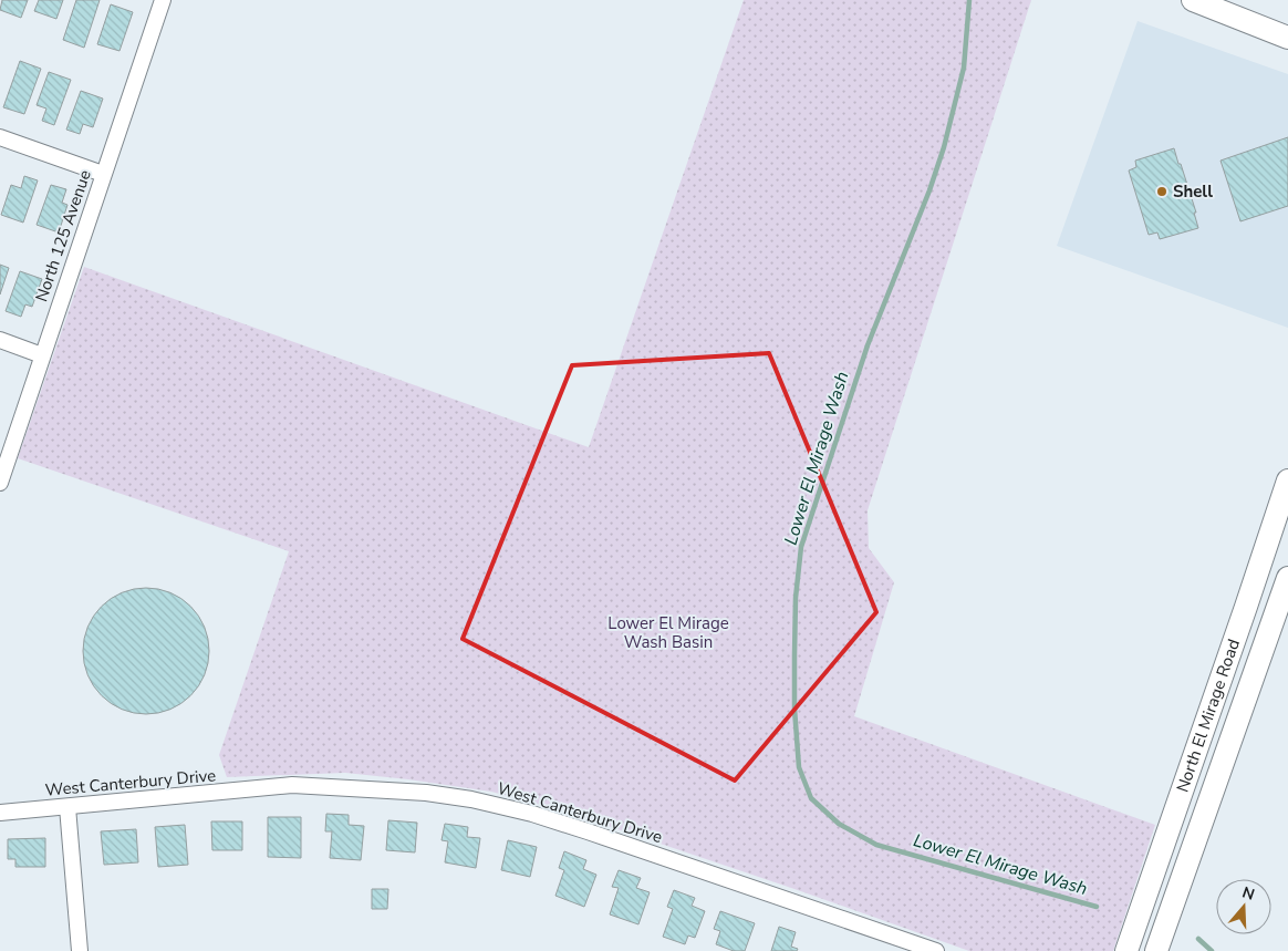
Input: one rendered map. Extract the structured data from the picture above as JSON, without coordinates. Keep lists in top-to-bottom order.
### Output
{
  "streets": {
    "main road": ["North El Mirage Road"],
    "street": ["North 125 Avenue", "West Canterbury Drive"]
  },
  "water": ["Lower El Mirage Wash"],
  "parks": ["Lower El Mirage Wash Basin"],
  "places": ["Shell"],
  "north": "top"
}
